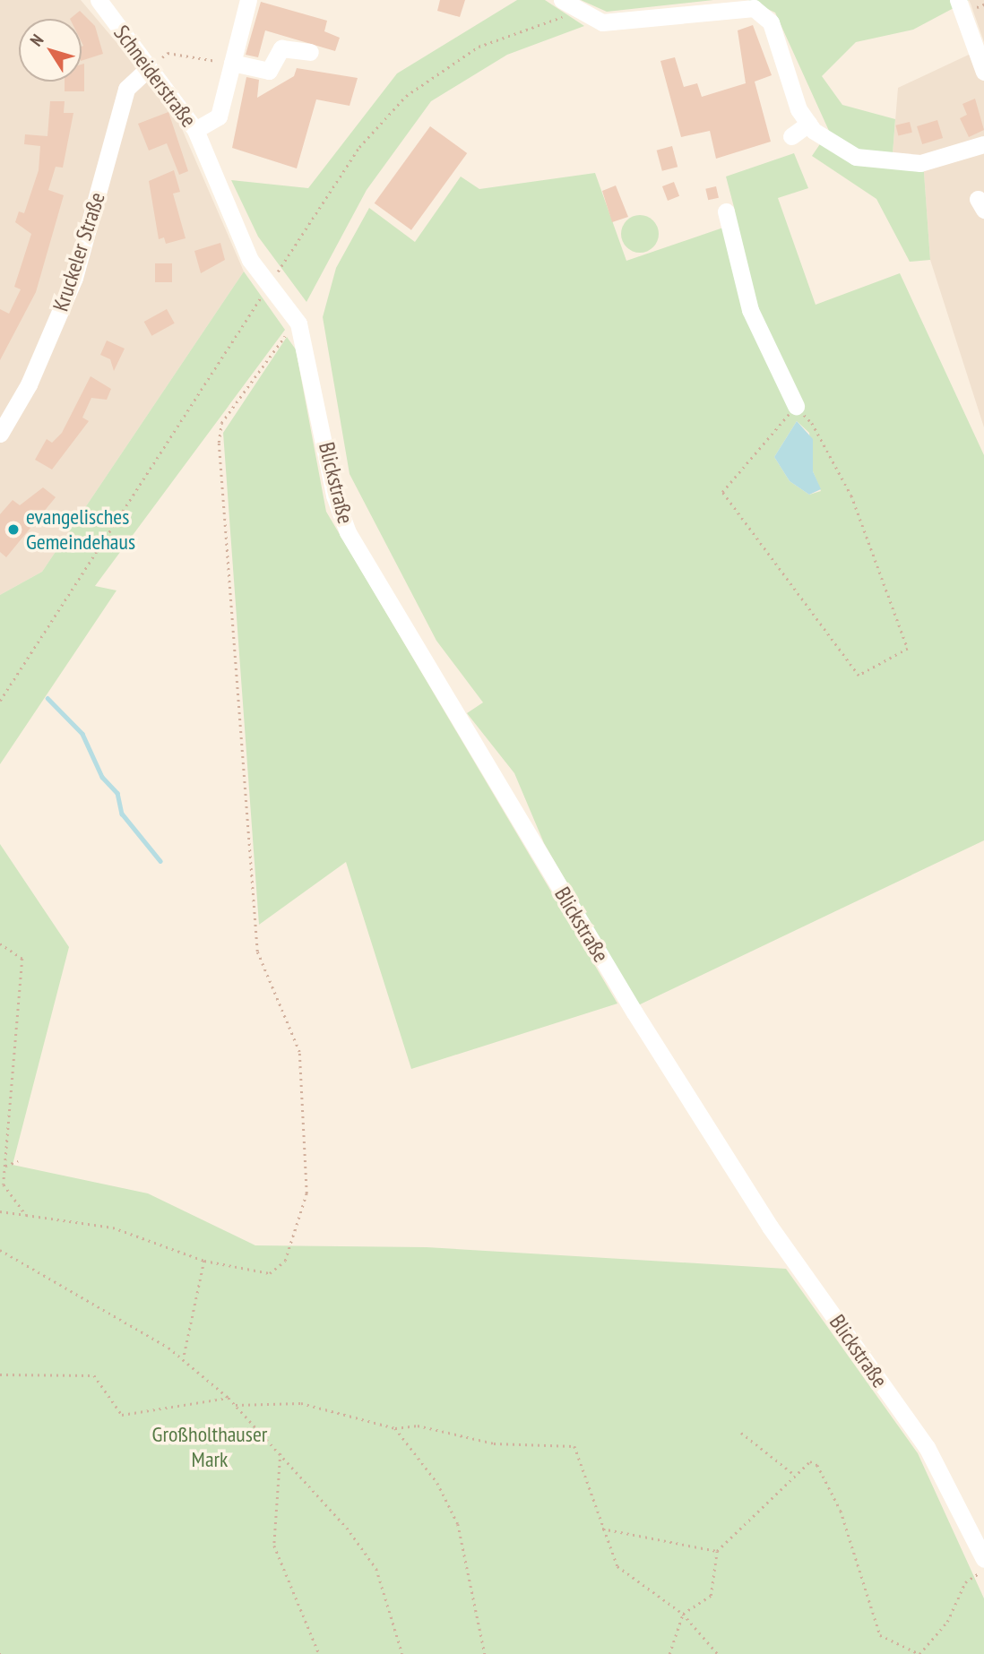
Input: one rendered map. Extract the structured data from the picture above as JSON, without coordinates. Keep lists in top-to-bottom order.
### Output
{
  "streets": {
    "street": ["Schneiderstraße", "Kruckeler Straße", "Blickstraße"]
  },
  "crossings": [
    ["Schneiderstraße", "Kruckeler Straße"],
    ["Schneiderstraße", "Blickstraße"]
  ],
  "parks": ["Großholthauser Mark"],
  "places": ["evangelisches Gemeindehaus"],
  "north": "top left"
}
